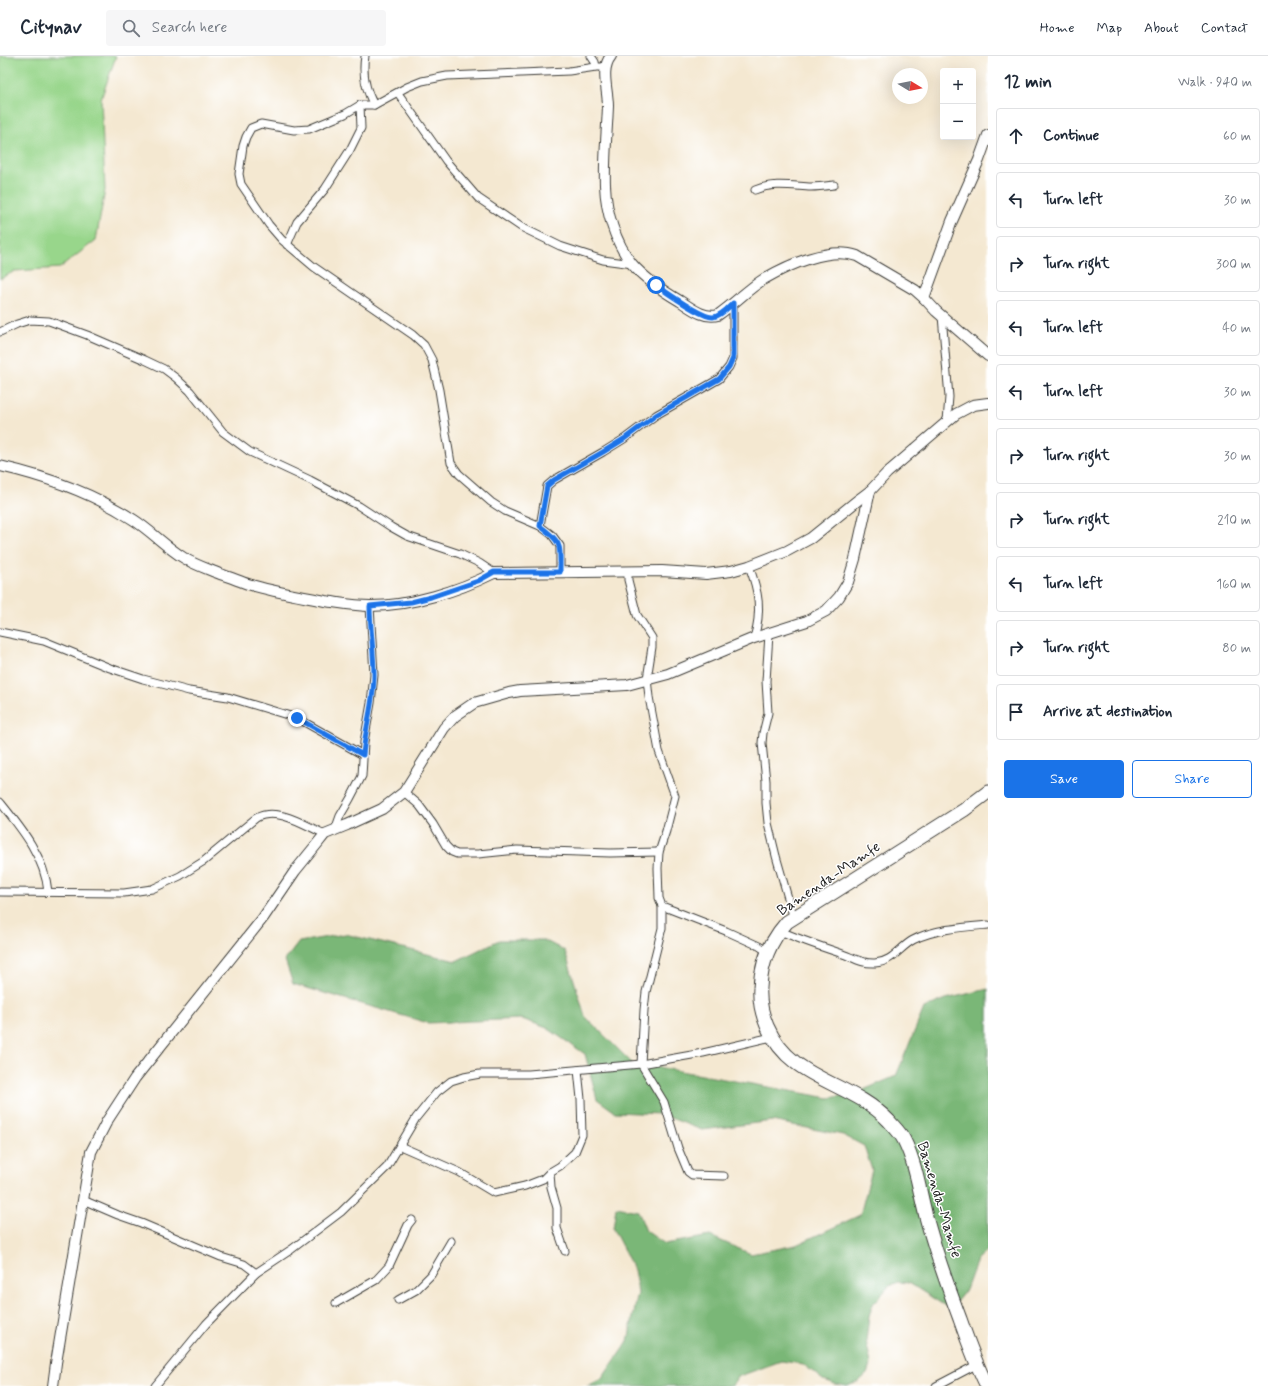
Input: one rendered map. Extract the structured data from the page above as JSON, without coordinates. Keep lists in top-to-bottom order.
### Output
{
  "streets": {
    "highway": ["Bamenda-Mamfe"]
  },
  "north": "right",
  "page": {
    "header": "Citynav",
    "search": "Search here",
    "nav": [
      "Home",
      "Map",
      "About",
      "Contact"
    ],
    "heading": ["12 min", "Walk · 940 m"],
    "map_buttons": ["+", "−"],
    "list": [
      ["Continue", "60 m"],
      ["Turn left", "30 m"],
      ["Turn right", "300 m"],
      ["Turn left", "40 m"],
      ["Turn left", "30 m"],
      ["Turn right", "30 m"],
      ["Turn right", "210 m"],
      ["Turn left", "160 m"],
      ["Turn right", "80 m"],
      "Arrive at destination"
    ],
    "buttons": ["Save", "Share"]
  }
}
